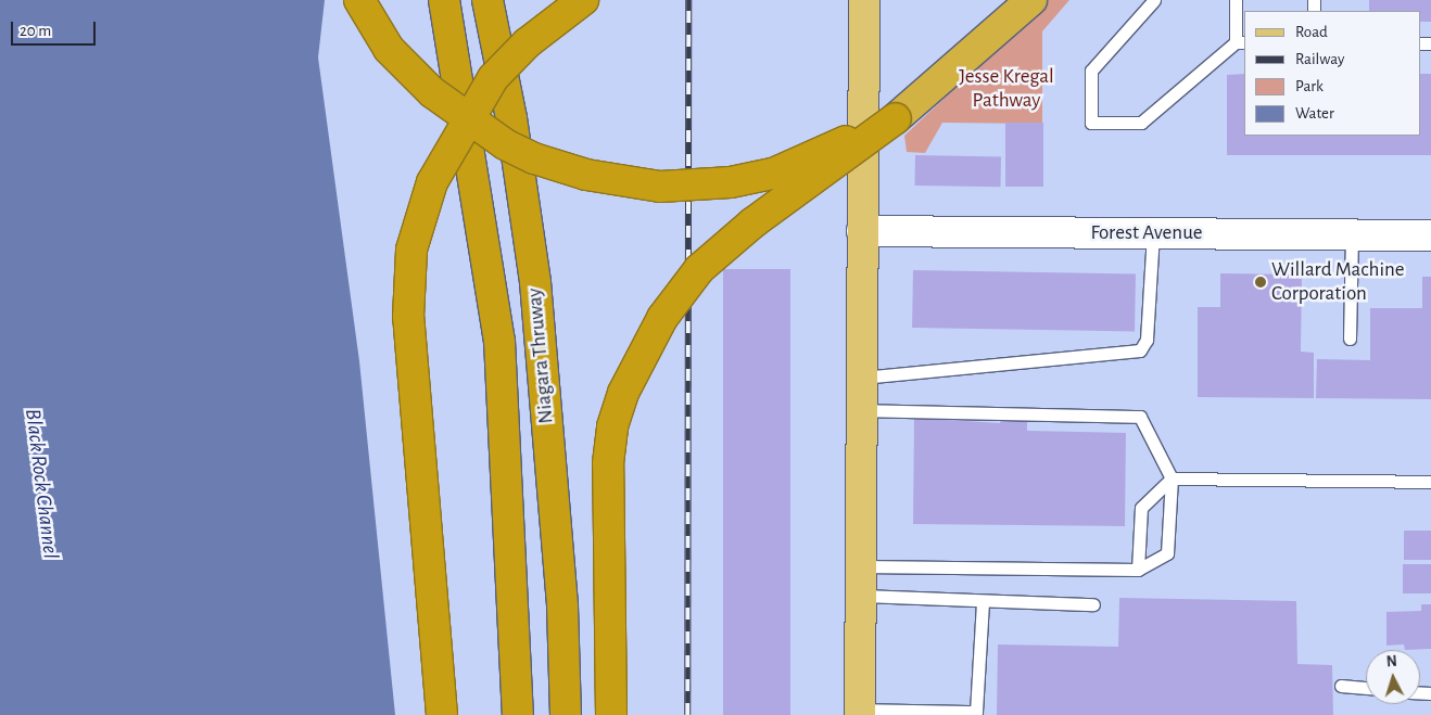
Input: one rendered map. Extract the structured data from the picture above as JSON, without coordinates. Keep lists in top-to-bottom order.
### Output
{
  "streets": {
    "highway": ["Niagara Thruway"],
    "street": ["Forest Avenue"]
  },
  "water": ["Black Rock Channel"],
  "parks": ["Jesse Kregal Pathway"],
  "places": ["Willard Machine Corporation"],
  "legend": [
    "Road",
    "Railway",
    "Park",
    "Water"
  ],
  "scale_bar": "20 m",
  "north": "top"
}
